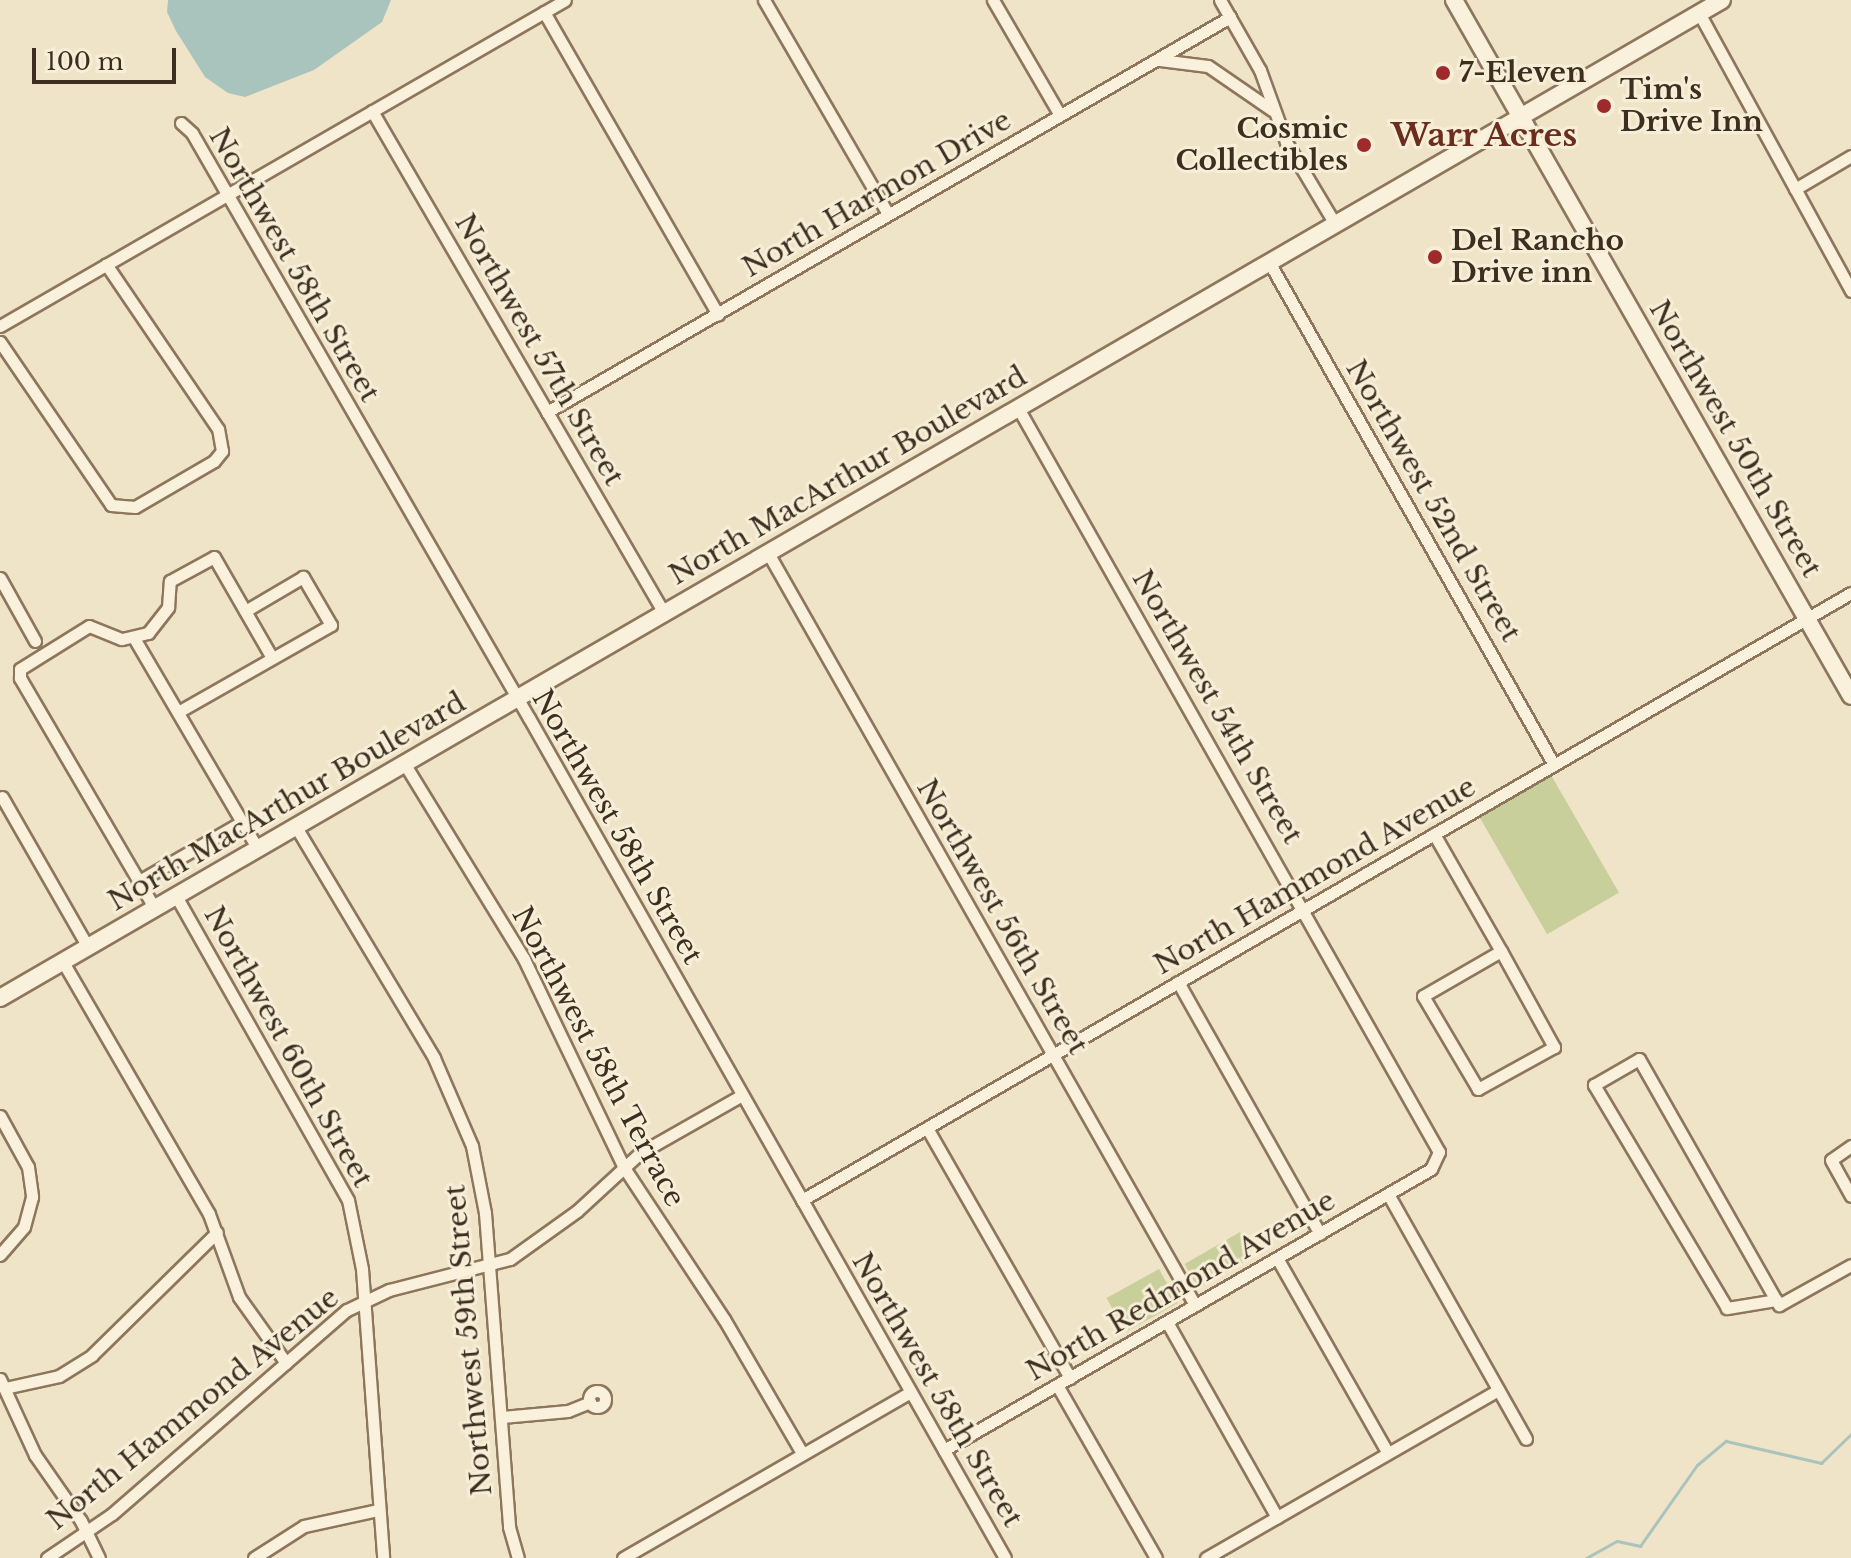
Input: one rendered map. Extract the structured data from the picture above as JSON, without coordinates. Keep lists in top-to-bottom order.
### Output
{
  "streets": {
    "main road": ["Northwest 50th Street", "North MacArthur Boulevard"],
    "street": [
      "North Harmon Drive",
      "Northwest 58th Street",
      "Northwest 57th Street",
      "Northwest 52nd Street",
      "Northwest 54th Street",
      "North Hammond Avenue",
      "Northwest 56th Street",
      "Northwest 60th Street",
      "Northwest 58th Terrace",
      "North Redmond Avenue",
      "Northwest 59th Street"
    ]
  },
  "crossings": [
    ["North Harmon Drive", "Northwest 57th Street"],
    ["Northwest 58th Street", "North MacArthur Boulevard"],
    ["Northwest 58th Street", "North Hammond Avenue"],
    ["Northwest 58th Street", "North Redmond Avenue"],
    ["Northwest 57th Street", "North MacArthur Boulevard"],
    ["Northwest 50th Street", "North MacArthur Boulevard"],
    ["Northwest 50th Street", "North Hammond Avenue"],
    ["North MacArthur Boulevard", "Northwest 52nd Street"],
    ["North MacArthur Boulevard", "Northwest 54th Street"],
    ["North MacArthur Boulevard", "Northwest 56th Street"],
    ["North MacArthur Boulevard", "Northwest 60th Street"],
    ["North MacArthur Boulevard", "Northwest 58th Terrace"],
    ["North MacArthur Boulevard", "Northwest 59th Street"],
    ["Northwest 52nd Street", "North Hammond Avenue"],
    ["Northwest 54th Street", "North Hammond Avenue"],
    ["Northwest 54th Street", "North Redmond Avenue"],
    ["North Hammond Avenue", "Northwest 56th Street"],
    ["North Hammond Avenue", "Northwest 60th Street"],
    ["North Hammond Avenue", "Northwest 58th Terrace"],
    ["North Hammond Avenue", "Northwest 59th Street"],
    ["Northwest 56th Street", "North Redmond Avenue"]
  ],
  "districts": ["Warr Acres"],
  "places": [
    "7-Eleven",
    "Tim's Drive Inn",
    "Cosmic Collectibles",
    "Del Rancho Drive inn"
  ],
  "scale_bar": "100 m"
}
